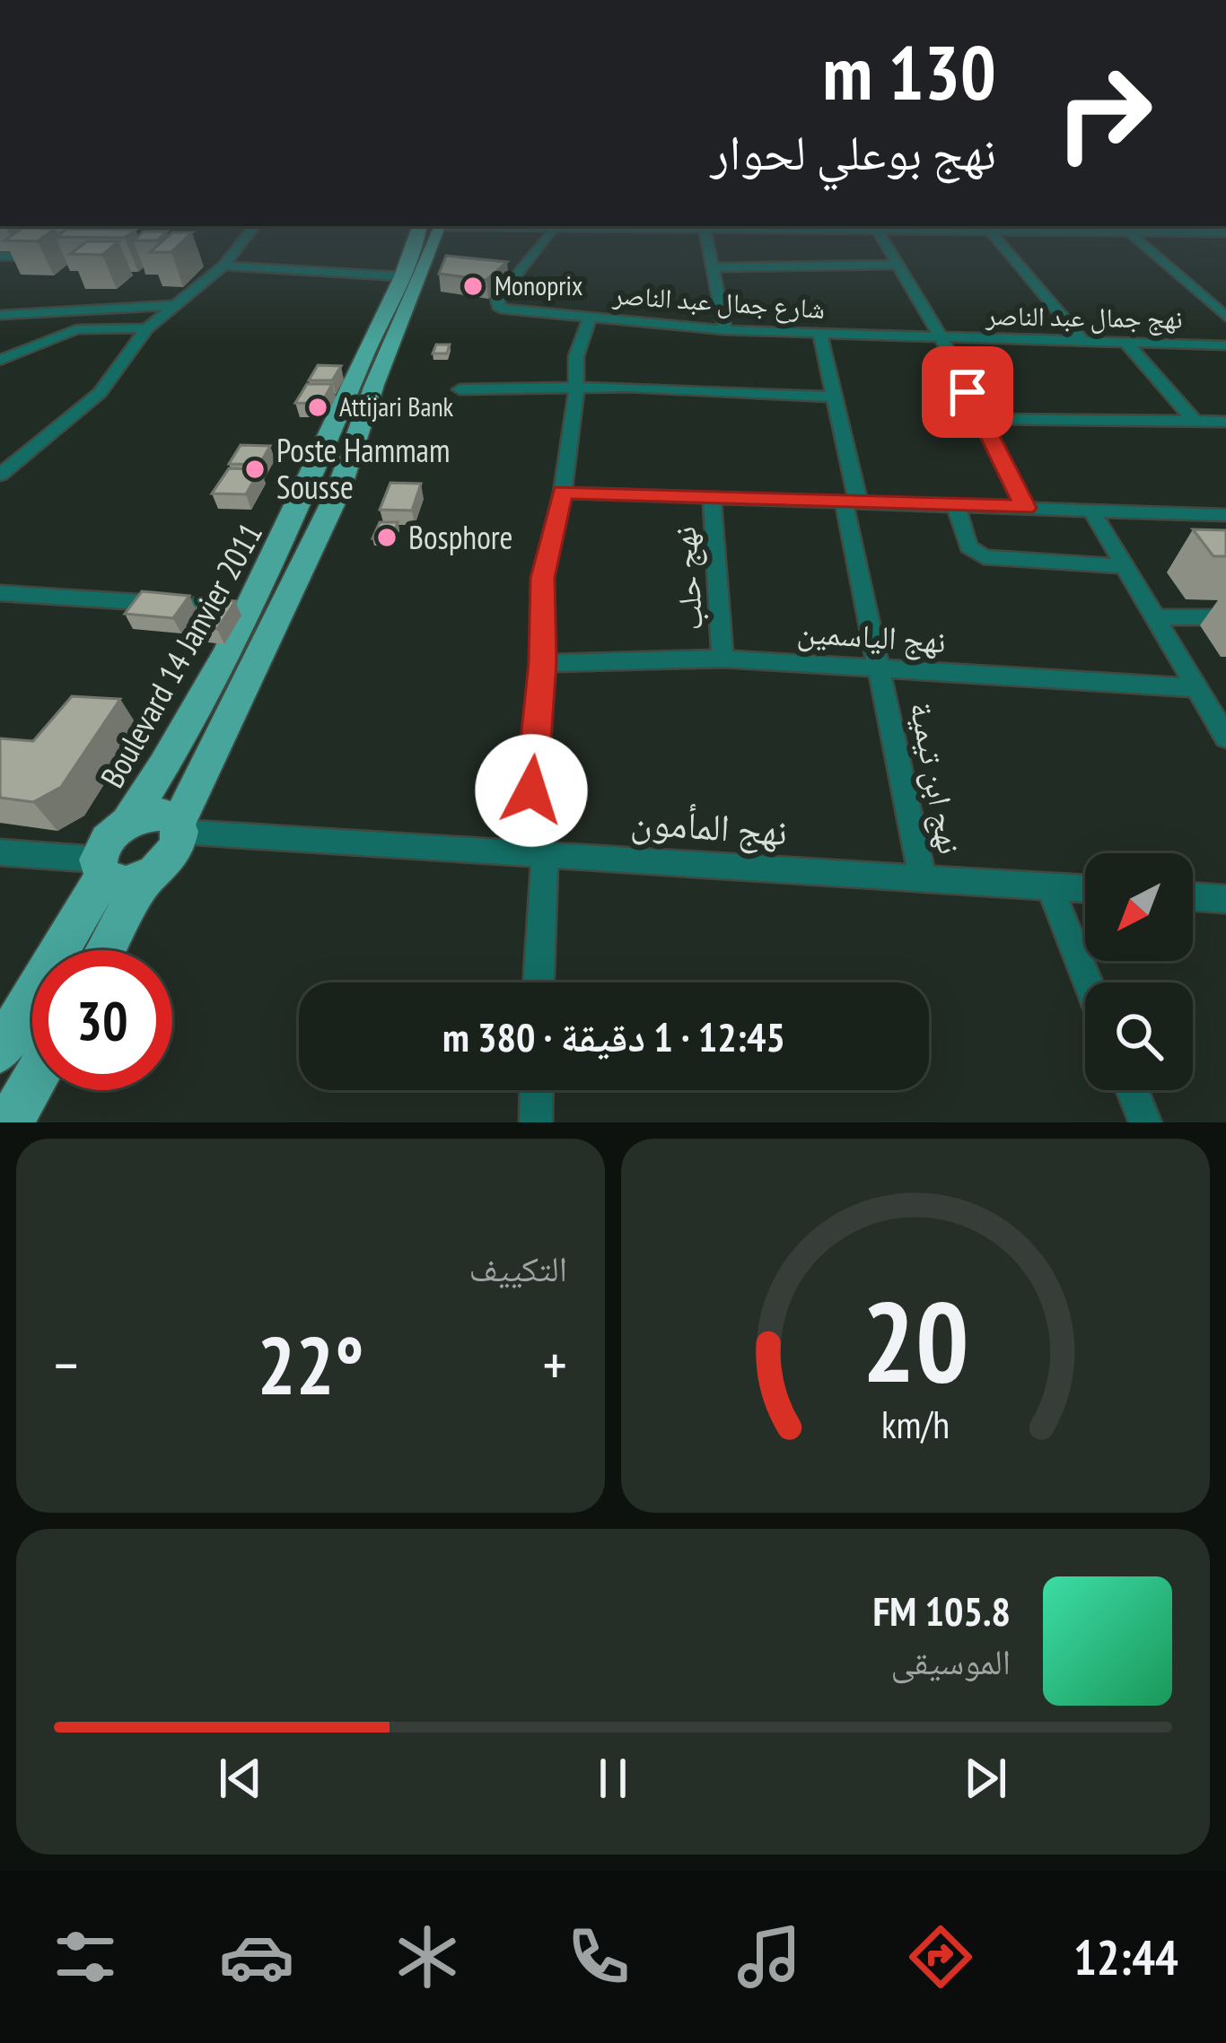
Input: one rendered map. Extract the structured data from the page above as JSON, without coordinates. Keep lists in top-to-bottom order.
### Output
{
  "streets": {
    "main road": ["Boulevard 14 Janvier 2011"],
    "street": [
      "شارع جمال عبد الناصر",
      "نهج جمال عبد الناصر",
      "نهج حلب",
      "نهج الياسمين",
      "نهج ابن تيمية",
      "نهج المأمون"
    ]
  },
  "crossings": [
    ["شارع جمال عبد الناصر", "نهج جمال عبد الناصر"],
    ["شارع جمال عبد الناصر", "نهج ابن تيمية"],
    ["نهج حلب", "نهج الياسمين"],
    ["نهج الياسمين", "نهج ابن تيمية"],
    ["Boulevard 14 Janvier 2011", "نهج المأمون"],
    ["نهج ابن تيمية", "نهج المأمون"]
  ],
  "places": [
    "Monoprix",
    "Attijari Bank",
    "Poste Hammam Sousse",
    "Bosphore"
  ],
  "north": "bottom left",
  "page": {
    "turn": ["130 m", "نهج بوعلي لحوار"],
    "limit": "30",
    "trip": "12:45 · 1 دقيقة · 380 m",
    "tile": "التكييف",
    "heat": ["−", "22°", "+"],
    "song": ["105.8 FM", "الموسيقى"],
    "tabs": "12:44",
    "gauge": ["20", "km/h"]
  }
}
